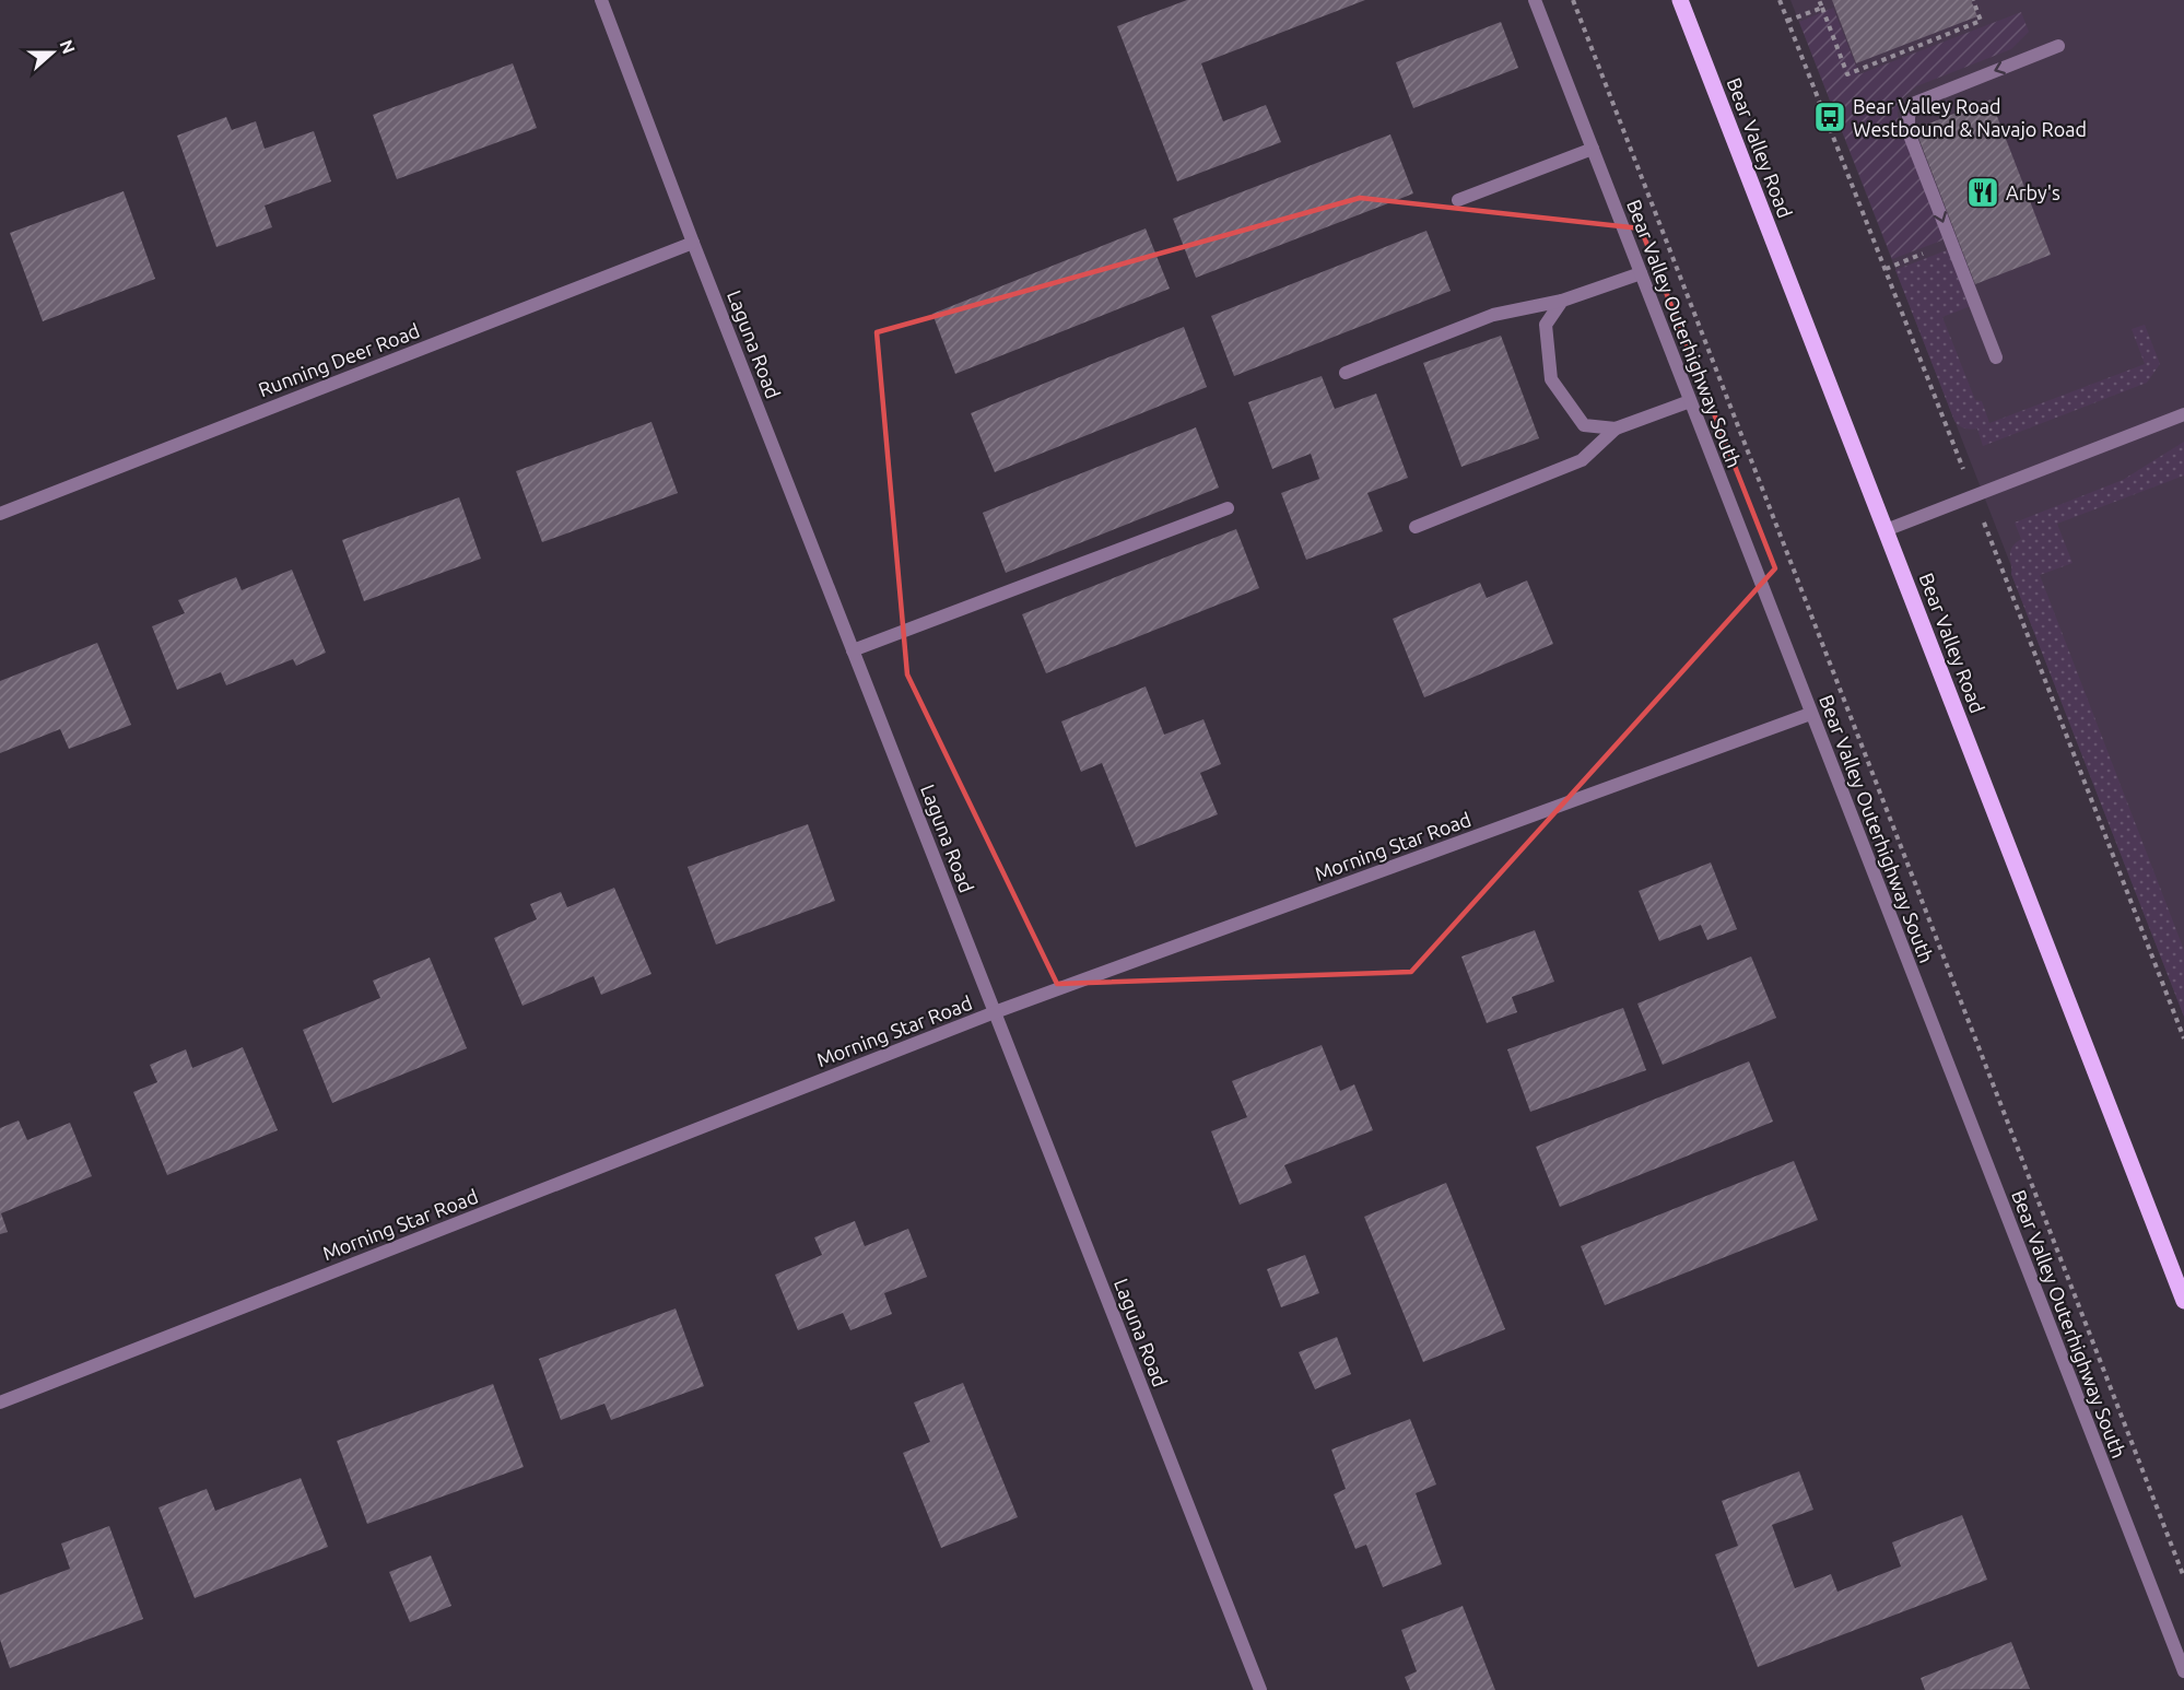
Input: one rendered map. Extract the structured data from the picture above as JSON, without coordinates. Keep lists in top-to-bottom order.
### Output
{
  "streets": {
    "main road": ["Bear Valley Road"],
    "street": [
      "Bear Valley Outerhighway South",
      "Laguna Road",
      "Running Deer Road",
      "Morning Star Road"
    ]
  },
  "crossings": [
    ["Bear Valley Outerhighway South", "Morning Star Road"],
    ["Laguna Road", "Running Deer Road"],
    ["Laguna Road", "Morning Star Road"]
  ],
  "places": {
    "bus stop": ["Bear Valley Road Westbound & Navajo Road"],
    "restaurant": ["Arby's"]
  },
  "north": "right"
}
